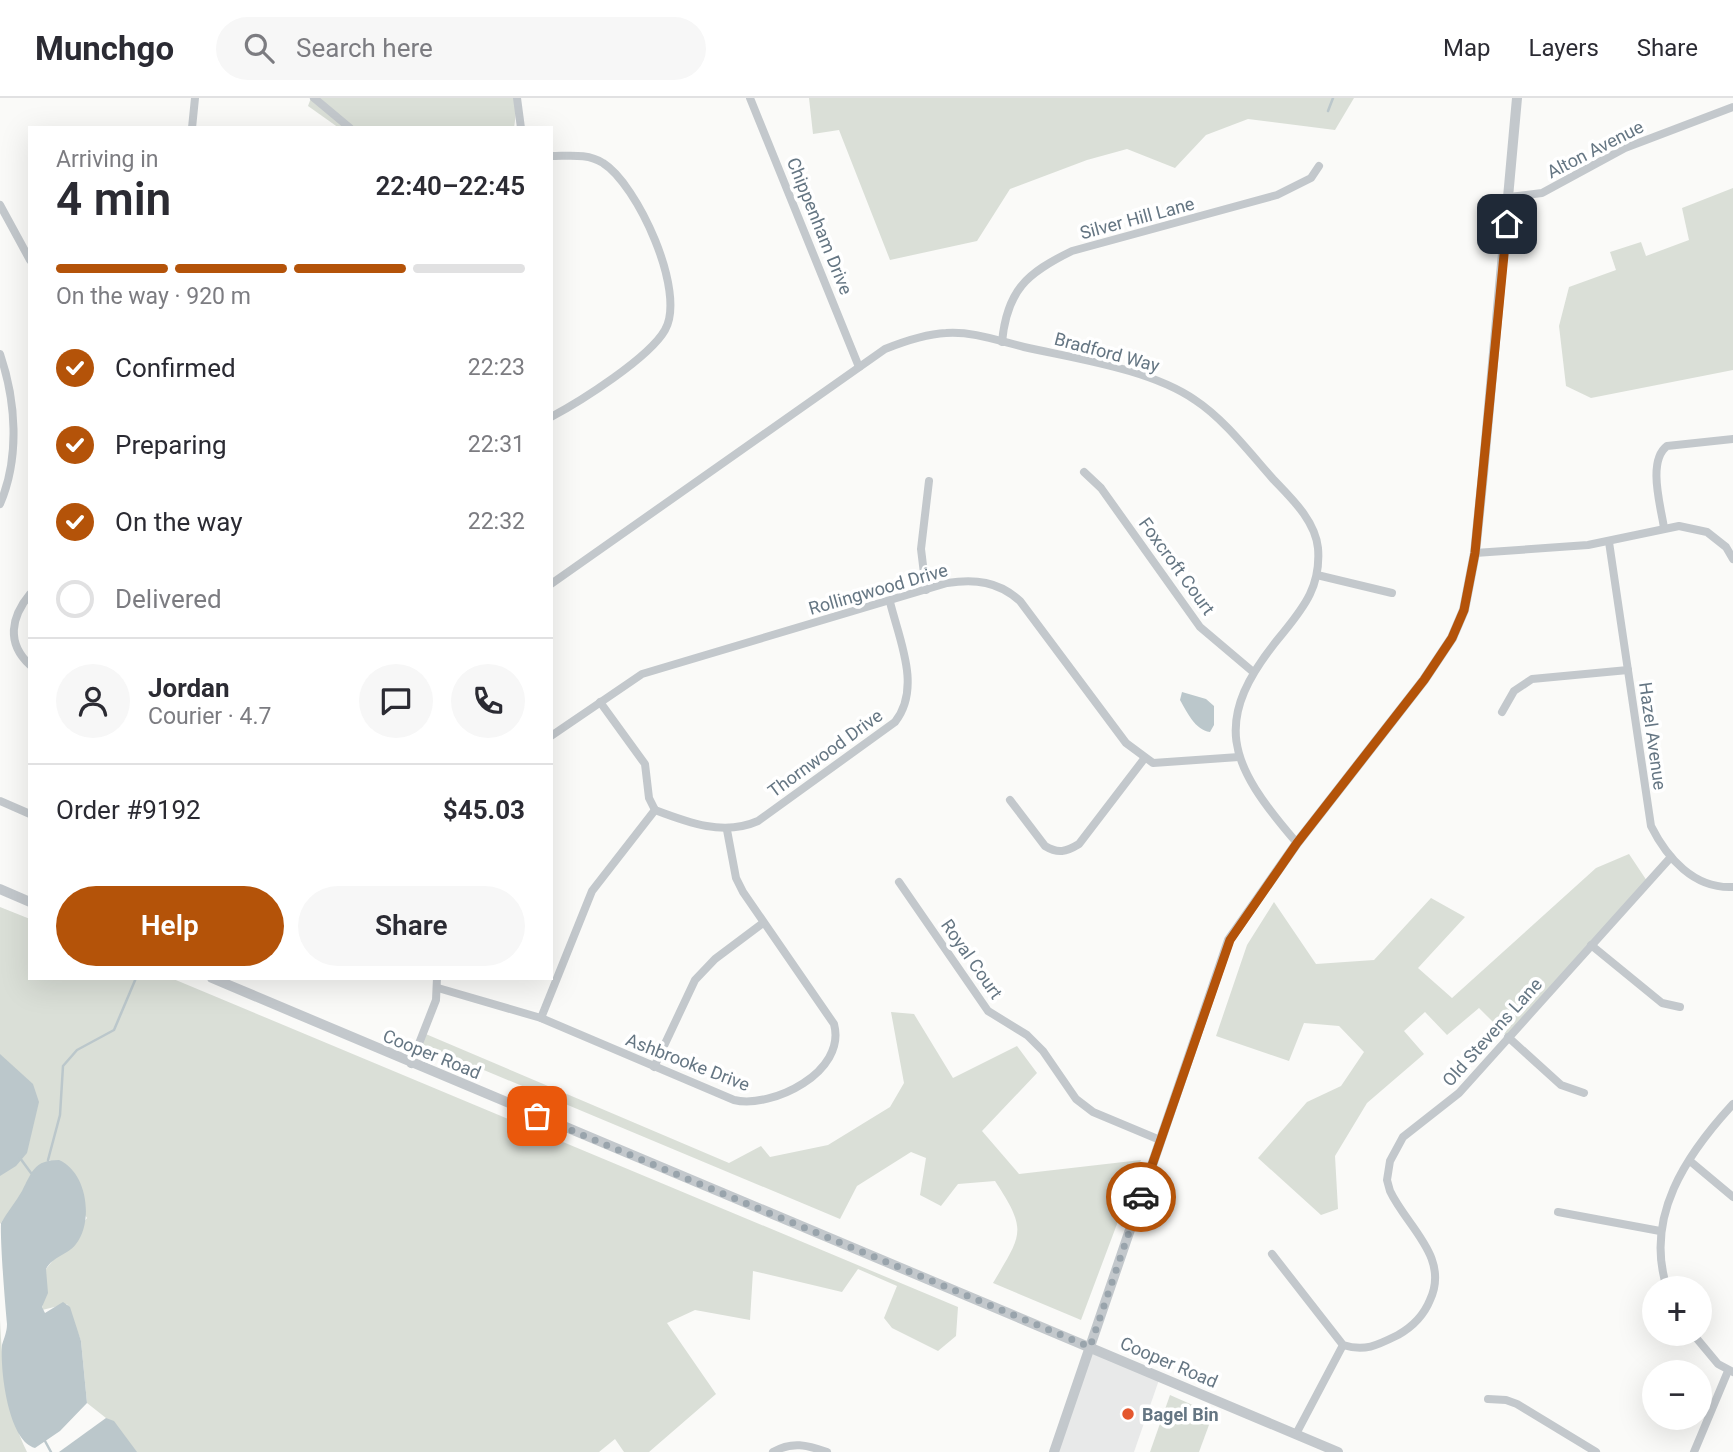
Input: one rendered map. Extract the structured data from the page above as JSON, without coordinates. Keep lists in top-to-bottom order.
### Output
{
  "streets": {
    "street": [
      "Alton Avenue",
      "Silver Hill Lane",
      "Chippenham Drive",
      "Bradford Way",
      "Foxcroft Court",
      "Rollingwood Drive",
      "Hazel Avenue",
      "Thornwood Drive",
      "Royal Court",
      "Old Stevens Lane",
      "Cooper Road",
      "Ashbrooke Drive"
    ]
  },
  "crossings": [
    ["Silver Hill Lane", "Bradford Way"],
    ["Chippenham Drive", "Bradford Way"],
    ["Bradford Way", "Foxcroft Court"],
    ["Rollingwood Drive", "Thornwood Drive"],
    ["Hazel Avenue", "Old Stevens Lane"],
    ["Thornwood Drive", "Ashbrooke Drive"]
  ],
  "places": ["Bagel Bin"],
  "page": {
    "header": "Munchgo",
    "search": "Search here",
    "nav": ["Map", "Layers", "Share"],
    "heading": ["4 min", "Arriving in", "22:40–22:45"],
    "panel": [
      "Jordan",
      "Courier · 4.7",
      "Order #9192",
      "$45.03"
    ],
    "bar": "On the way · 920 m",
    "list": [
      ["Confirmed", "22:23"],
      ["Preparing", "22:31"],
      ["On the way", "22:32"],
      "Delivered"
    ],
    "buttons": ["Help", "Share"],
    "map_buttons": ["+", "−"]
  }
}
